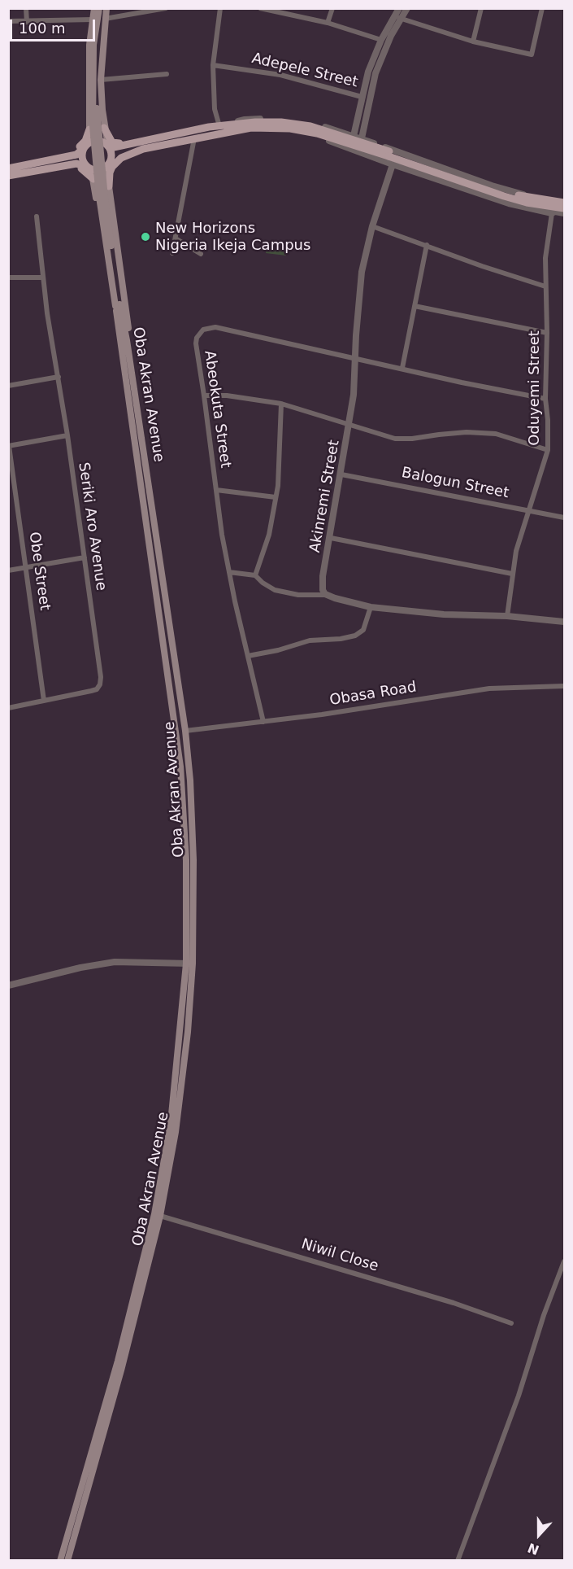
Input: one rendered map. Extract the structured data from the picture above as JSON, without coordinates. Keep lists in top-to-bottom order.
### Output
{
  "streets": {
    "main road": ["Oba Akran Avenue"],
    "street": [
      "Adepele Street",
      "Oduyemi Street",
      "Abeokuta Street",
      "Balogun Street",
      "Akinremi Street",
      "Seriki Aro Avenue",
      "Obe Street",
      "Obasa Road",
      "Niwil Close"
    ]
  },
  "crossings": [
    ["Oduyemi Street", "Abeokuta Street"],
    ["Oduyemi Street", "Balogun Street"],
    ["Oba Akran Avenue", "Obasa Road"],
    ["Oba Akran Avenue", "Niwil Close"],
    ["Abeokuta Street", "Akinremi Street"],
    ["Abeokuta Street", "Obasa Road"],
    ["Balogun Street", "Akinremi Street"],
    ["Seriki Aro Avenue", "Obe Street"]
  ],
  "places": ["New Horizons Nigeria Ikeja Campus"],
  "scale_bar": "100 m",
  "north": "bottom"
}
